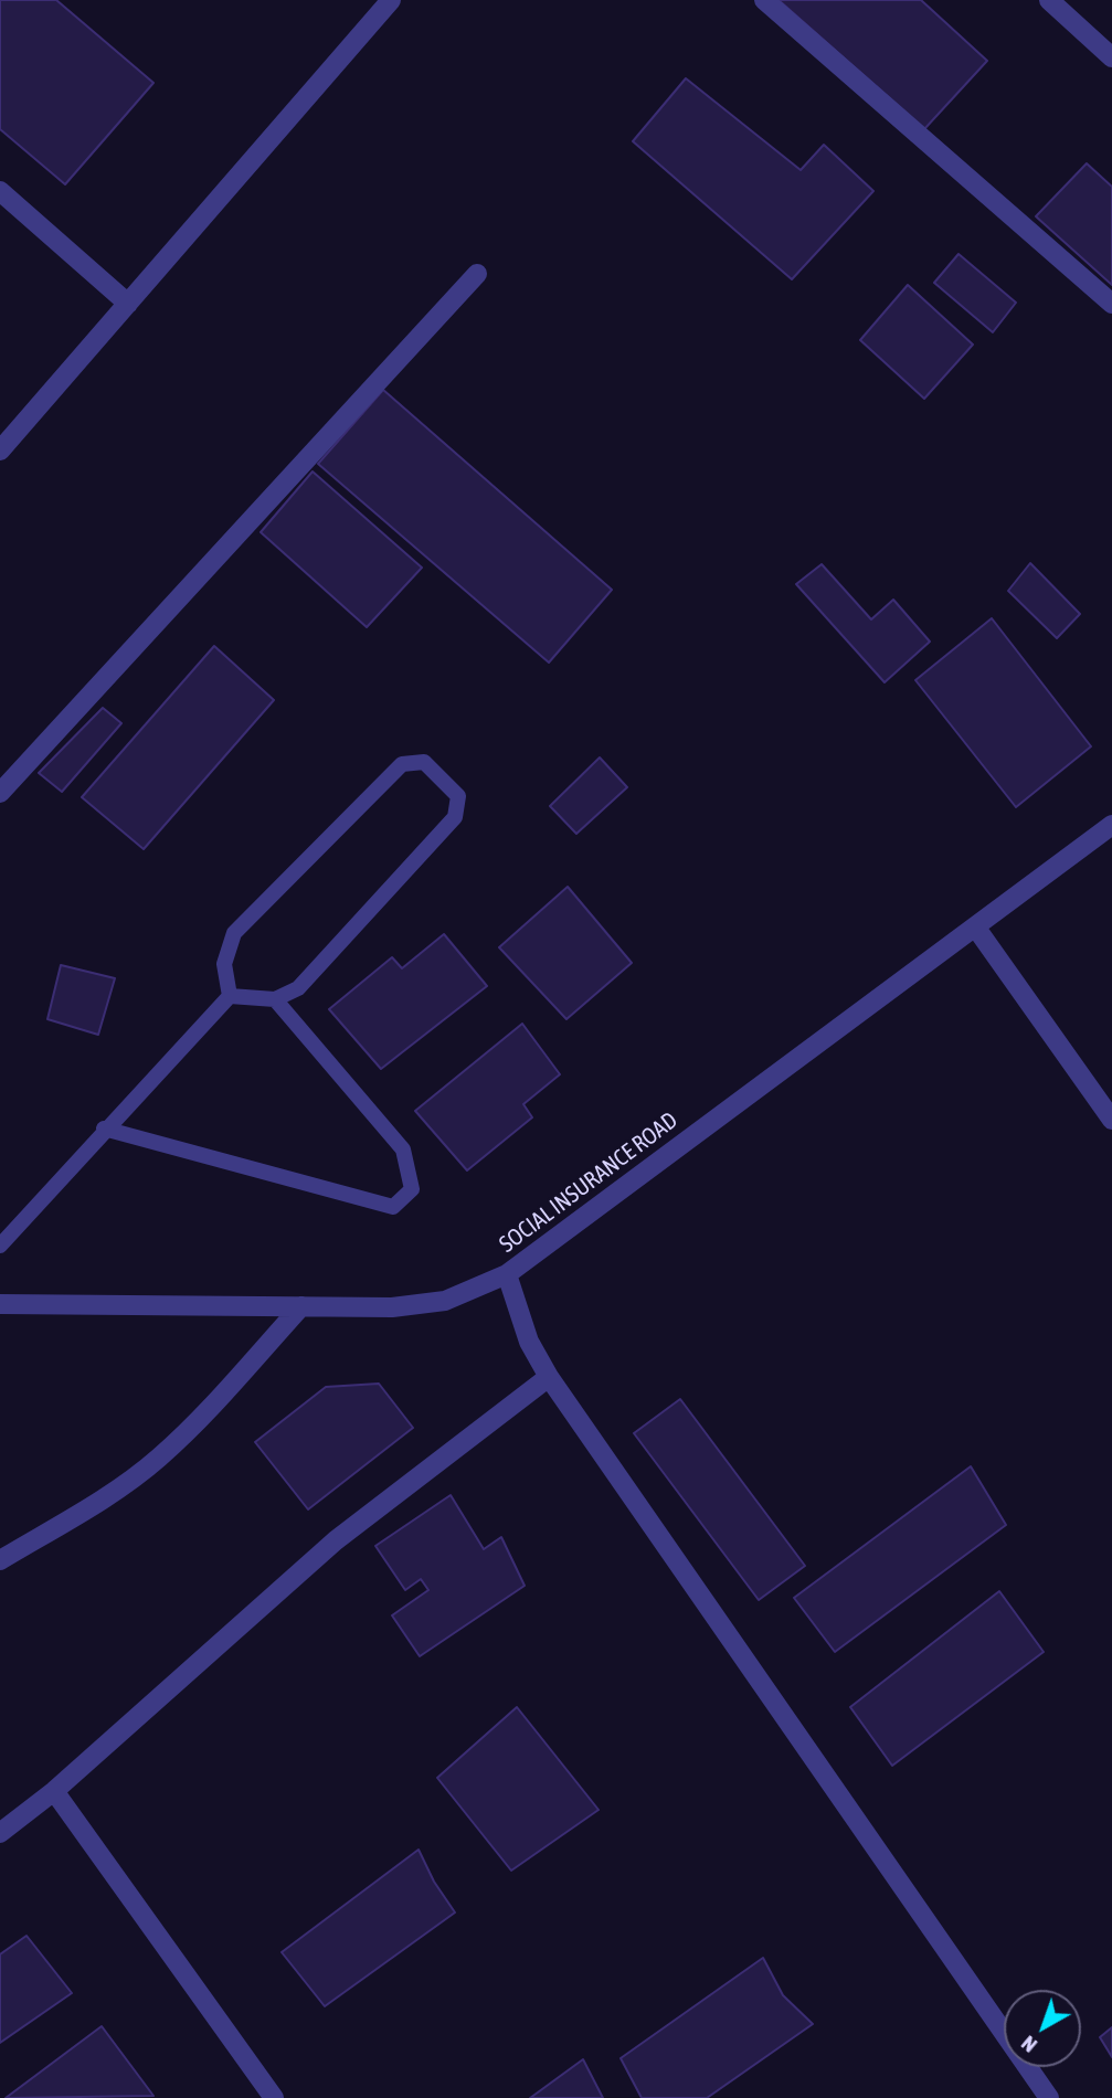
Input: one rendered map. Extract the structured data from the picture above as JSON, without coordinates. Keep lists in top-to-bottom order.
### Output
{
  "streets": {
    "street": ["SOCIAL INSURANCE ROAD"]
  },
  "north": "bottom left"
}
